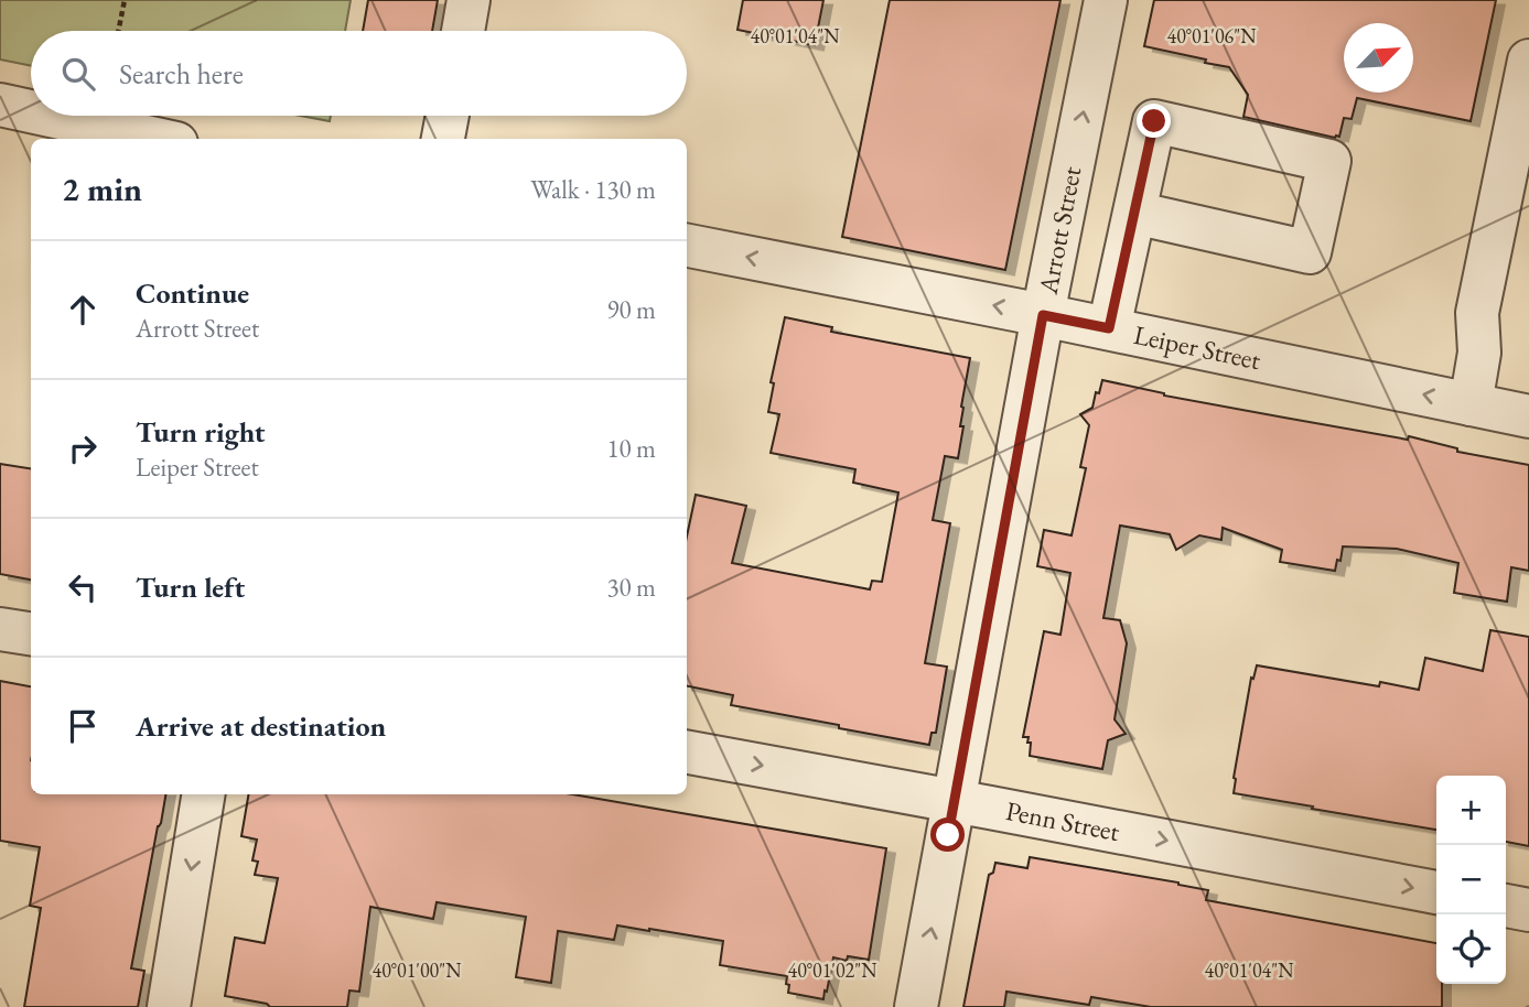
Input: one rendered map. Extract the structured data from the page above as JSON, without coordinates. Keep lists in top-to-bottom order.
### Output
{
  "streets": {
    "street": ["Arrott Street", "Leiper Street", "Penn Street"]
  },
  "crossings": [
    ["Arrott Street", "Leiper Street"],
    ["Arrott Street", "Penn Street"]
  ],
  "one_way": ["Arrott Street", "Leiper Street", "Penn Street"],
  "north": "top right",
  "page": {
    "search": "Search here",
    "heading": ["2 min", "Walk · 130 m"],
    "list": [
      ["Continue", "Arrott Street", "90 m"],
      ["Turn right", "Leiper Street", "10 m"],
      ["Turn left", "30 m"],
      "Arrive at destination"
    ],
    "map_buttons": ["+", "−"]
  },
  "coordinates": [
    "40°01'04\"N",
    "40°01'06\"N",
    "40°01'00\"N",
    "40°01'02\"N"
  ]
}
